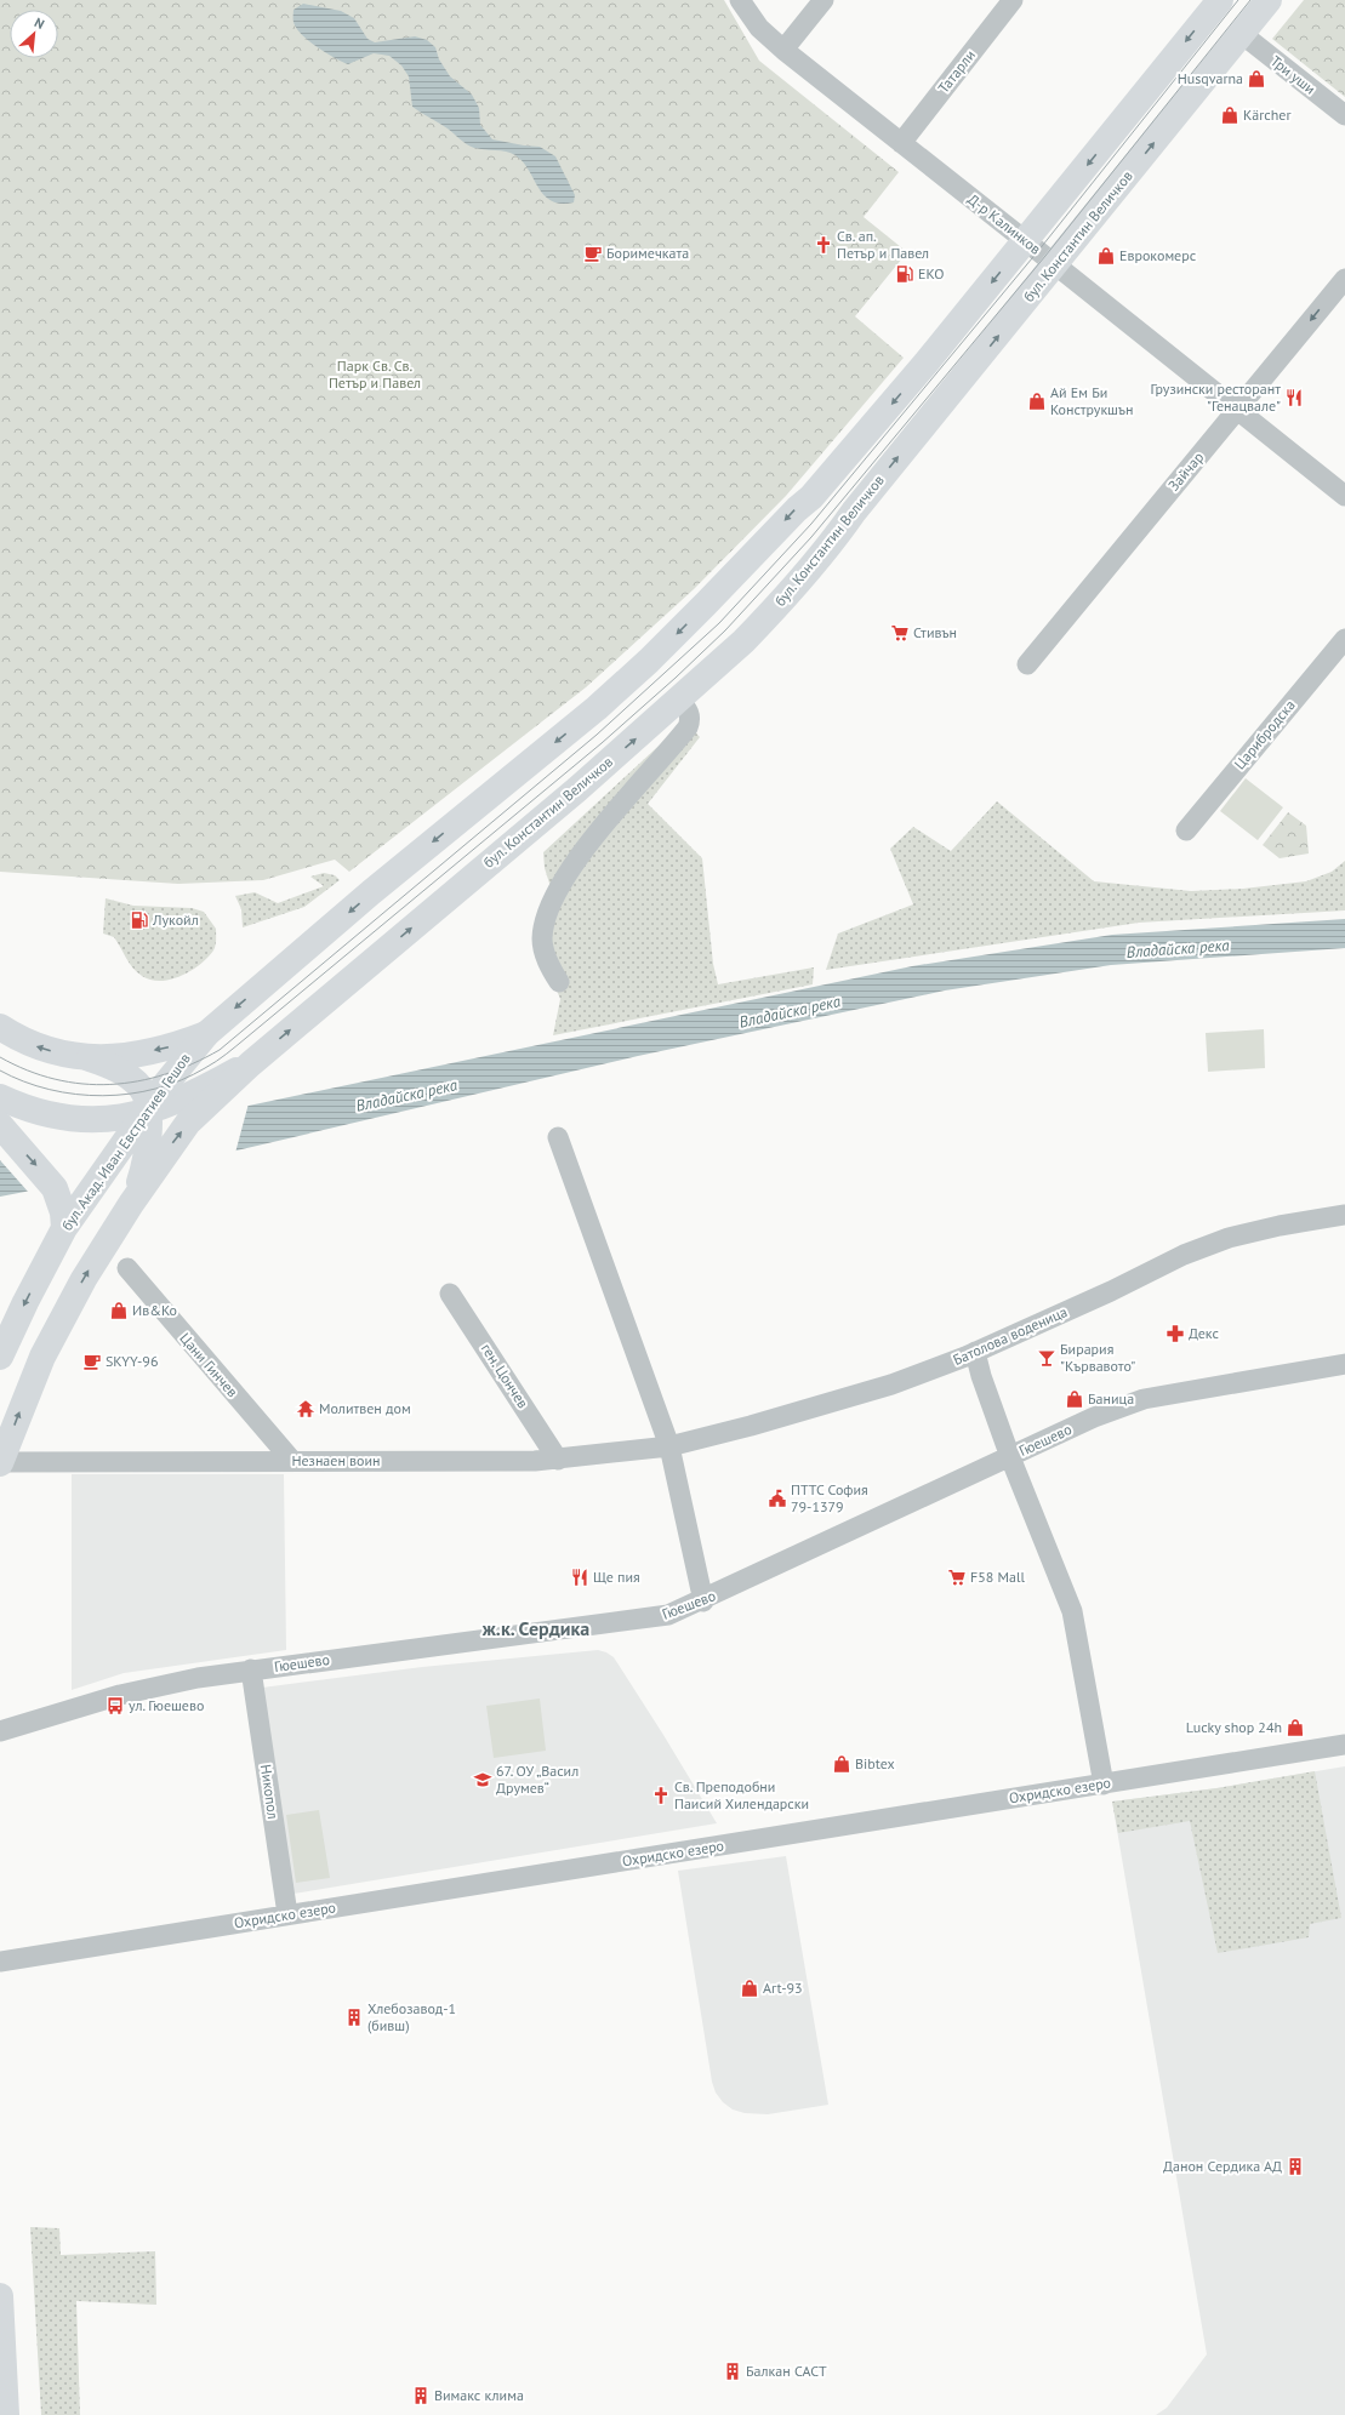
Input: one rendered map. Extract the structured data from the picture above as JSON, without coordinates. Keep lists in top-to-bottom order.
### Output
{
  "streets": {
    "main road": ["бул. Константин Величков", "бул. Акад. Иван Евстратиев Гешов"],
    "street": [
      "Татарли",
      "Три уши",
      "Д-р Калинков",
      "Зайчар",
      "Царибродска",
      "Батолова воденица",
      "Цани Гинчев",
      "ген. Цончев",
      "Гюешево",
      "Незнаен воин",
      "Охридско езеро",
      "Никопол"
    ]
  },
  "crossings": [
    ["Татарли", "Д-р Калинков"],
    ["Три уши", "бул. Константин Величков"],
    ["Д-р Калинков", "бул. Константин Величков"],
    ["Д-р Калинков", "Зайчар"],
    ["Батолова воденица", "Незнаен воин"],
    ["Цани Гинчев", "Незнаен воин"],
    ["ген. Цончев", "Незнаен воин"],
    ["Гюешево", "Никопол"],
    ["Охридско езеро", "Никопол"]
  ],
  "districts": ["ж.к. Сердика"],
  "water": ["Владайска река"],
  "parks": ["Парк Св. Св. Петър и Павел"],
  "places": {
    "shop": [
      "Husqvarna",
      "Kärcher",
      "Еврокомерс",
      "Ай Ем Би Конструкшън",
      "Ив&Ко",
      "Баница",
      "Lucky shop 24h",
      "Bibtex",
      "Art-93"
    ],
    "church": ["Св. ап. Петър и Павел", "Св. Преподобни Паисий Хилендарски"],
    "cafe": ["Боримечката", "SKYY-96"],
    "fuel station": ["EKO", "Лукойл"],
    "restaurant": ["Грузински ресторант \"Генацвале\"", "Ще пия"],
    "supermarket": ["Стивън", "F58 Mall"],
    "pharmacy": ["Декс"],
    "bar": ["Бирария \"Кървавото\""],
    "temple": ["Молитвен дом"],
    "public building": ["ПТТС София 79-1379"],
    "bus stop": ["ул. Гюешево"],
    "school or university": ["67. ОУ „Васил Друмев“"],
    "building": [
      "Хлебозавод-1 (бивш)",
      "Данон Сердика АД",
      "Балкан САСТ",
      "Вимакс клима"
    ]
  },
  "north": "top right"
}
